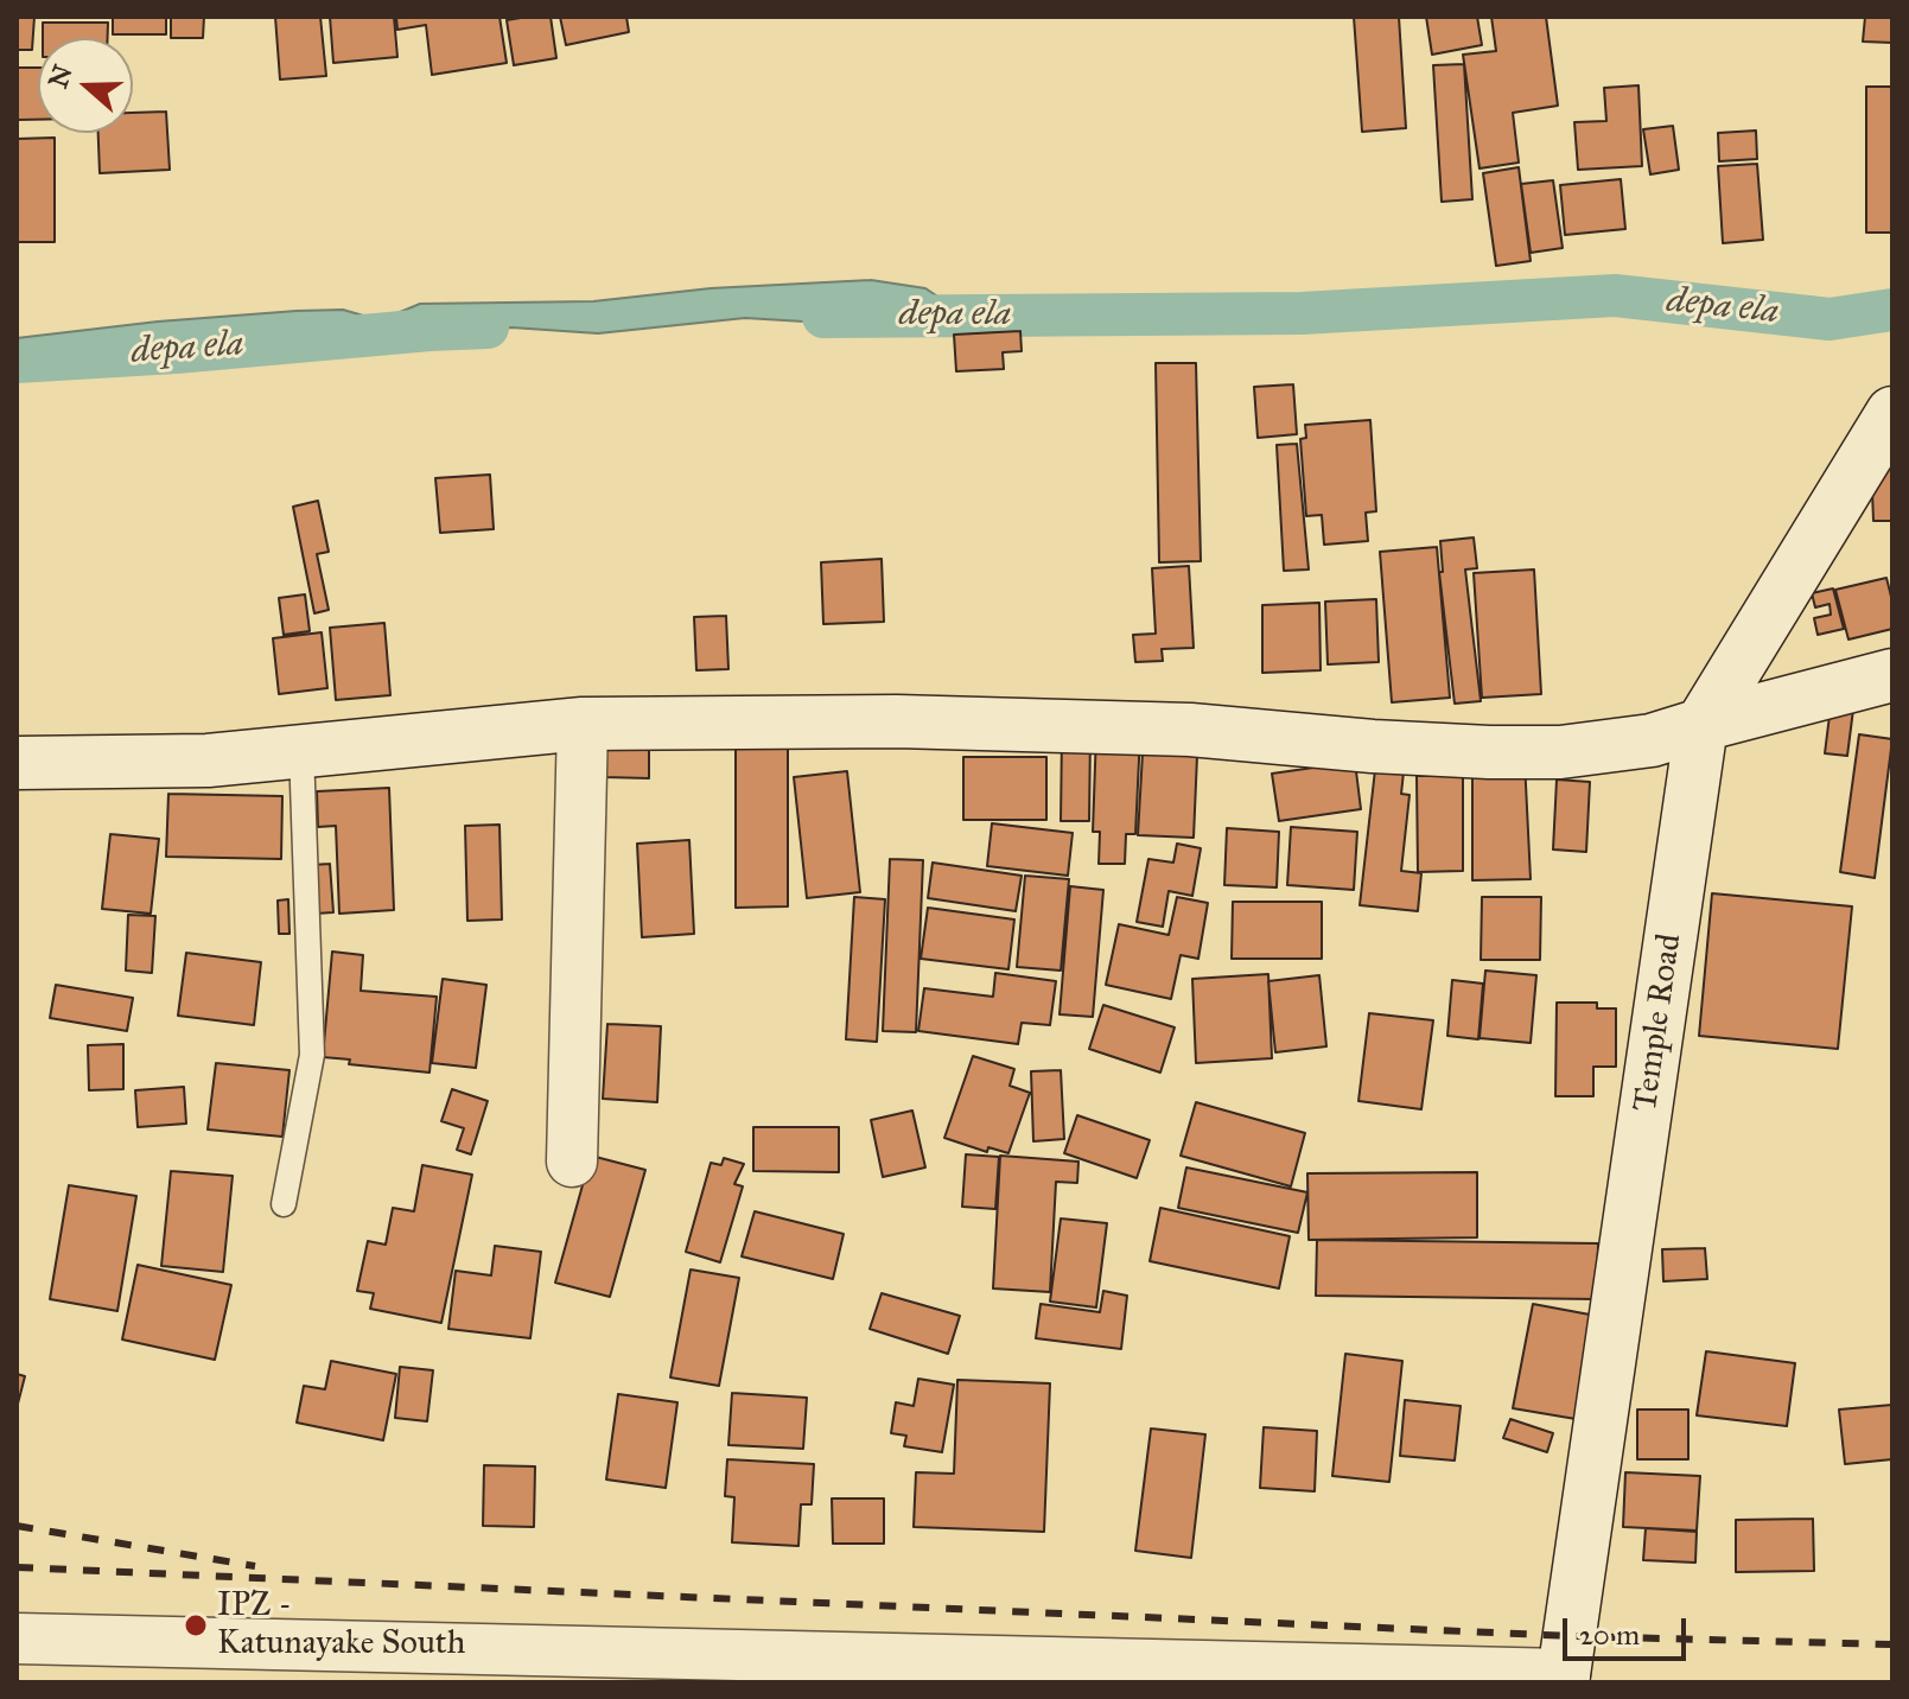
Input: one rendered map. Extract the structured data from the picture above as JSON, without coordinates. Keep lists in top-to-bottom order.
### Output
{
  "streets": {
    "street": ["Temple Road"]
  },
  "water": ["depa ela"],
  "places": ["IPZ - Katunayake South"],
  "scale_bar": "20 m",
  "north": "left"
}
